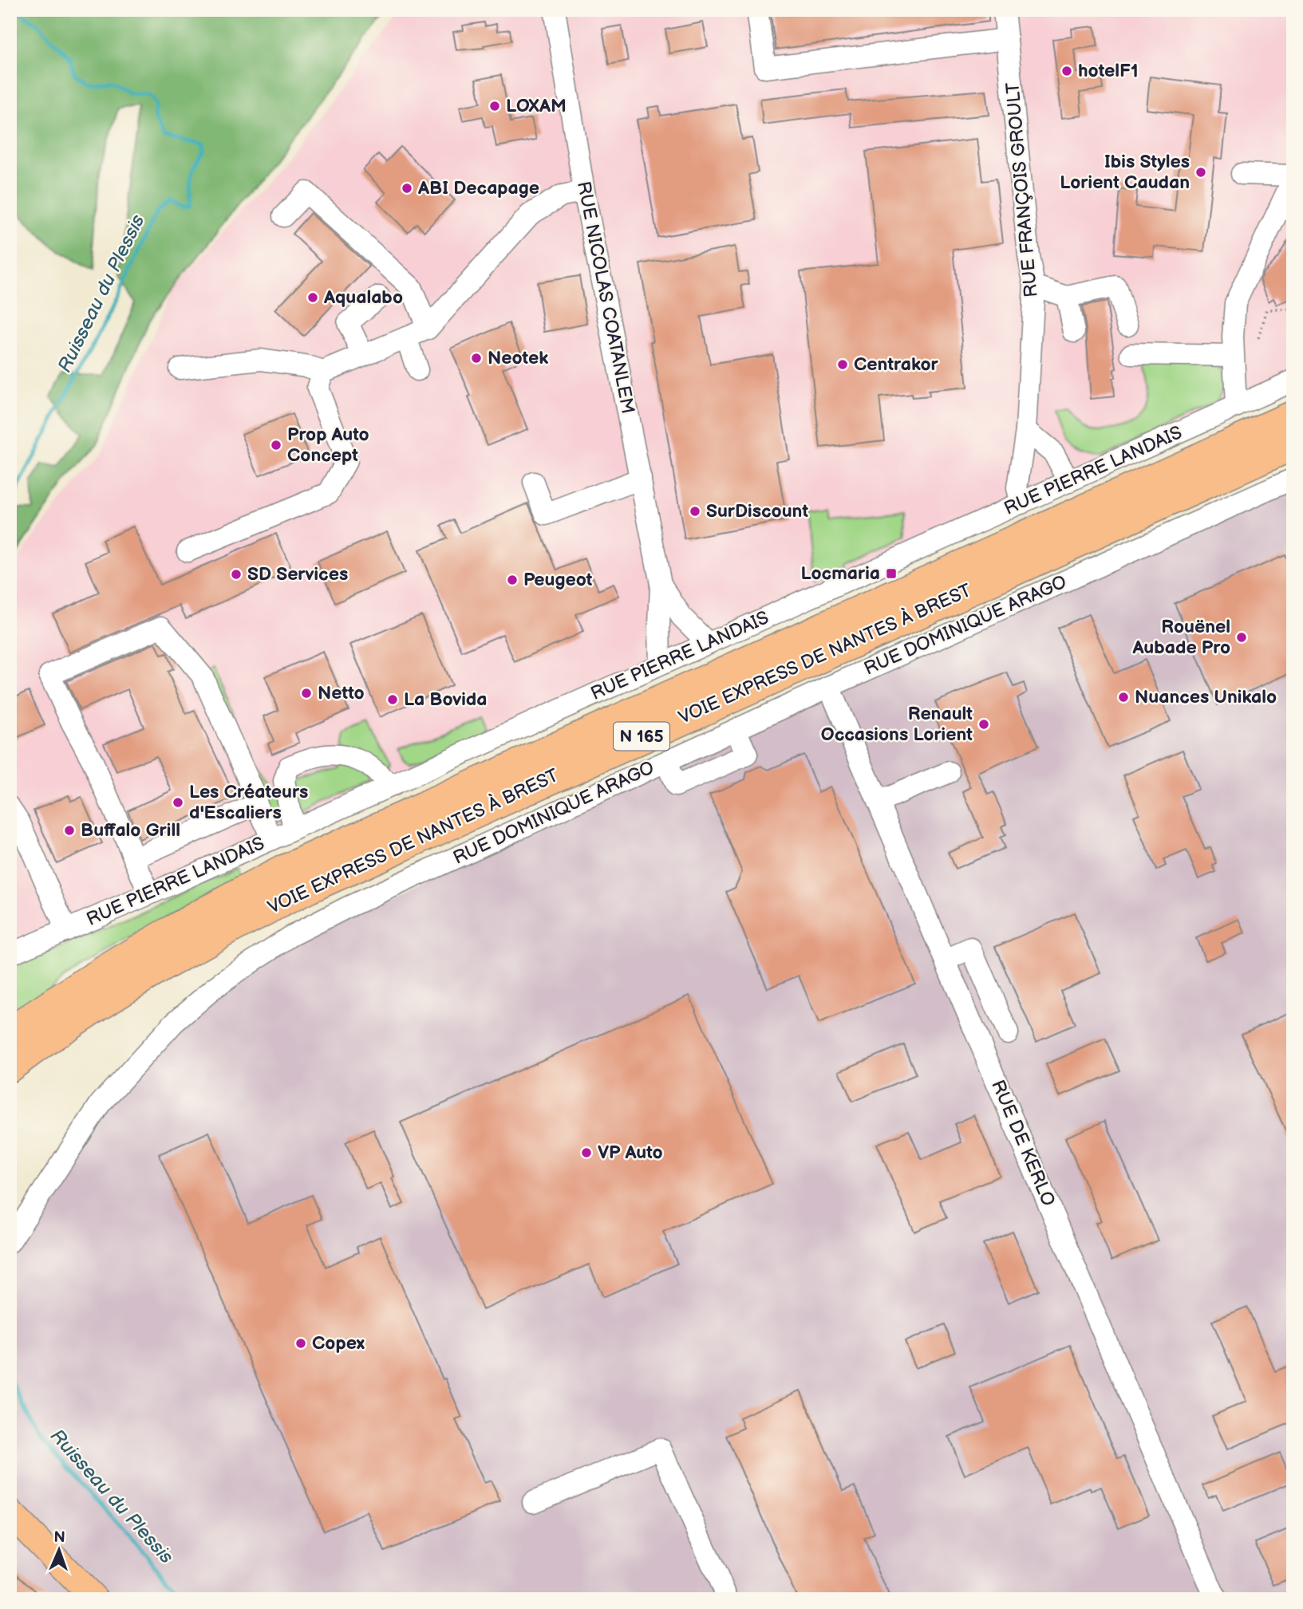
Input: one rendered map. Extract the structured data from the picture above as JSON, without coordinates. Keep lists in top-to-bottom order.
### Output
{
  "streets": {
    "highway": ["VOIE EXPRESS DE NANTES À BREST", "N 165"],
    "street": [
      "RUE FRANÇOIS GROULT",
      "RUE NICOLAS COATANLEM",
      "RUE PIERRE LANDAIS",
      "RUE DOMINIQUE ARAGO",
      "RUE DE KERLO"
    ]
  },
  "crossings": [
    ["RUE FRANÇOIS GROULT", "RUE PIERRE LANDAIS"],
    ["RUE NICOLAS COATANLEM", "RUE PIERRE LANDAIS"],
    ["RUE DOMINIQUE ARAGO", "RUE DE KERLO"]
  ],
  "water": ["Ruisseau du Plessis"],
  "places": {
    "other": [
      "hotelF1",
      "LOXAM",
      "Ibis Styles Lorient Caudan",
      "ABI Decapage",
      "Aqualabo",
      "Neotek",
      "Centrakor",
      "Prop Auto Concept",
      "SurDiscount",
      "SD Services",
      "Peugeot",
      "Rouënel Aubade Pro",
      "Netto",
      "Nuances Unikalo",
      "La Bovida",
      "Renault Occasions Lorient",
      "Les Créateurs d'Escaliers",
      "Buffalo Grill",
      "VP Auto",
      "Copex"
    ],
    "transit": ["Locmaria"]
  },
  "north": "top"
}
